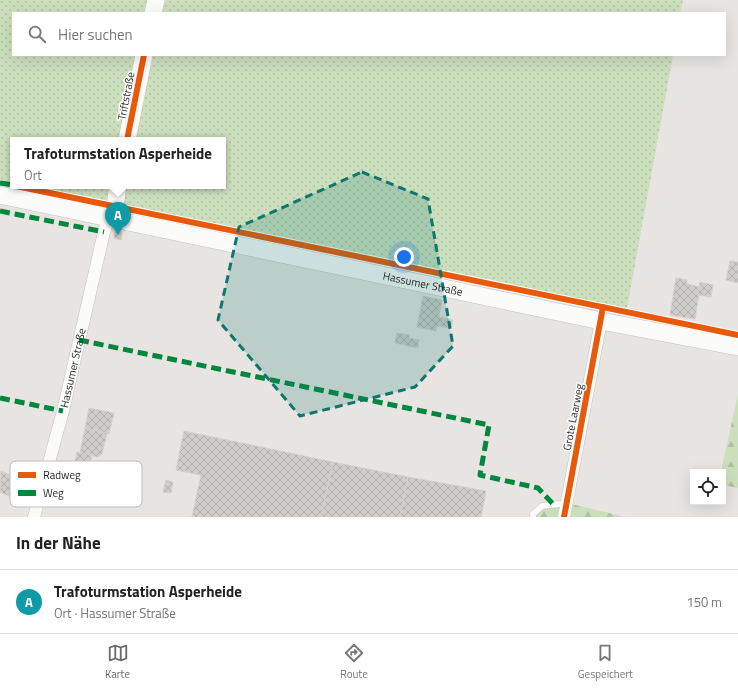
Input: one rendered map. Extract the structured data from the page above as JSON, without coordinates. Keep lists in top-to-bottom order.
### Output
{
  "streets": {
    "street": ["Triftstraße", "Hassumer Straße", "Grote Laarweg"]
  },
  "crossings": [
    ["Hassumer Straße", "Grote Laarweg"]
  ],
  "legend": ["Radweg", "Weg"],
  "page": {
    "search": "Hier suchen",
    "popup": ["Trafoturmstation Asperheide", "Ort"],
    "pins": "A",
    "heading": "In der Nähe",
    "list": [
      {
        "mark": "A",
        "name": "Trafoturmstation Asperheide",
        "note": "Ort · Hassumer Straße",
        "value": "150 m"
      }
    ],
    "nav": ["Karte", "Route", "Gespeichert"]
  }
}
